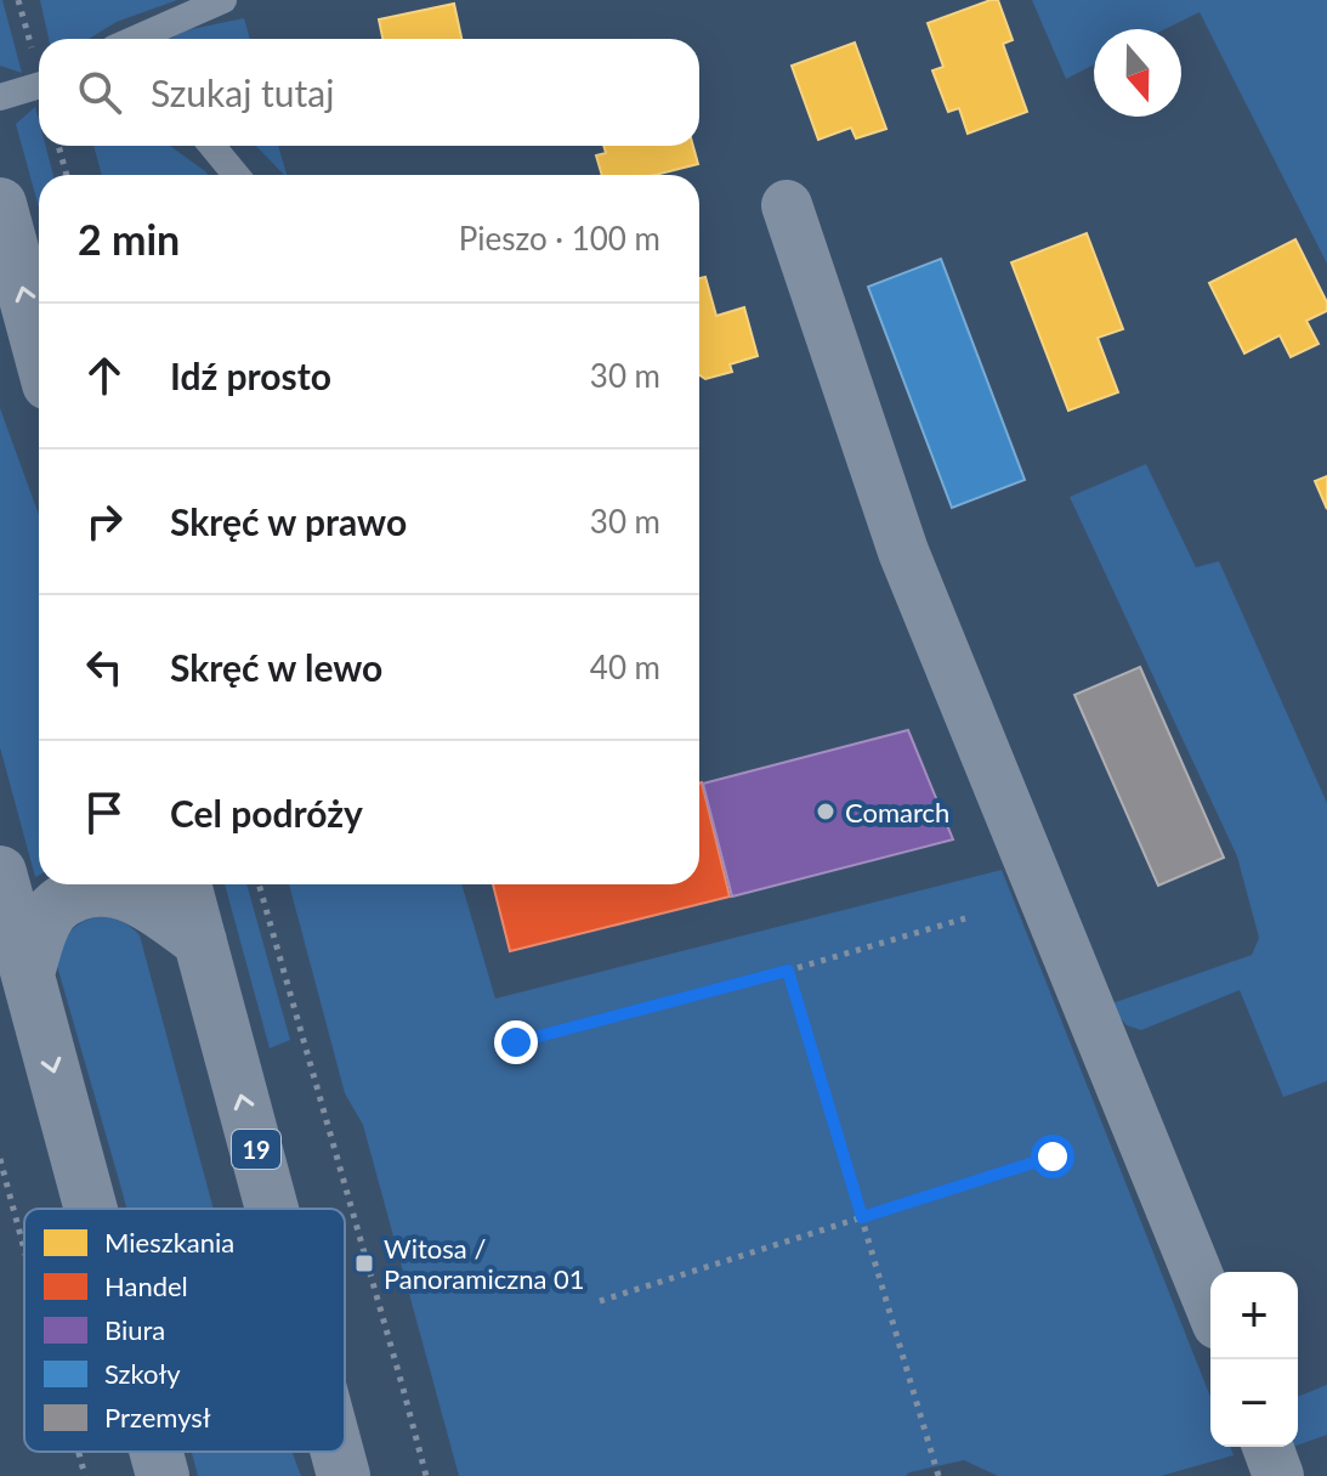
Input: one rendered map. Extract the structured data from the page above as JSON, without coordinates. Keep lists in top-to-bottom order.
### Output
{
  "streets": {
    "main road": ["19"]
  },
  "places": {
    "other": ["Comarch"],
    "transit": ["Witosa / Panoramiczna 01"]
  },
  "legend": [
    "Mieszkania",
    "Handel",
    "Biura",
    "Szkoły",
    "Przemysł"
  ],
  "north": "bottom",
  "page": {
    "search": "Szukaj tutaj",
    "heading": ["2 min", "Pieszo · 100 m"],
    "list": [
      ["Idź prosto", "30 m"],
      ["Skręć w prawo", "30 m"],
      ["Skręć w lewo", "40 m"],
      "Cel podróży"
    ],
    "map_buttons": ["+", "−"]
  }
}
